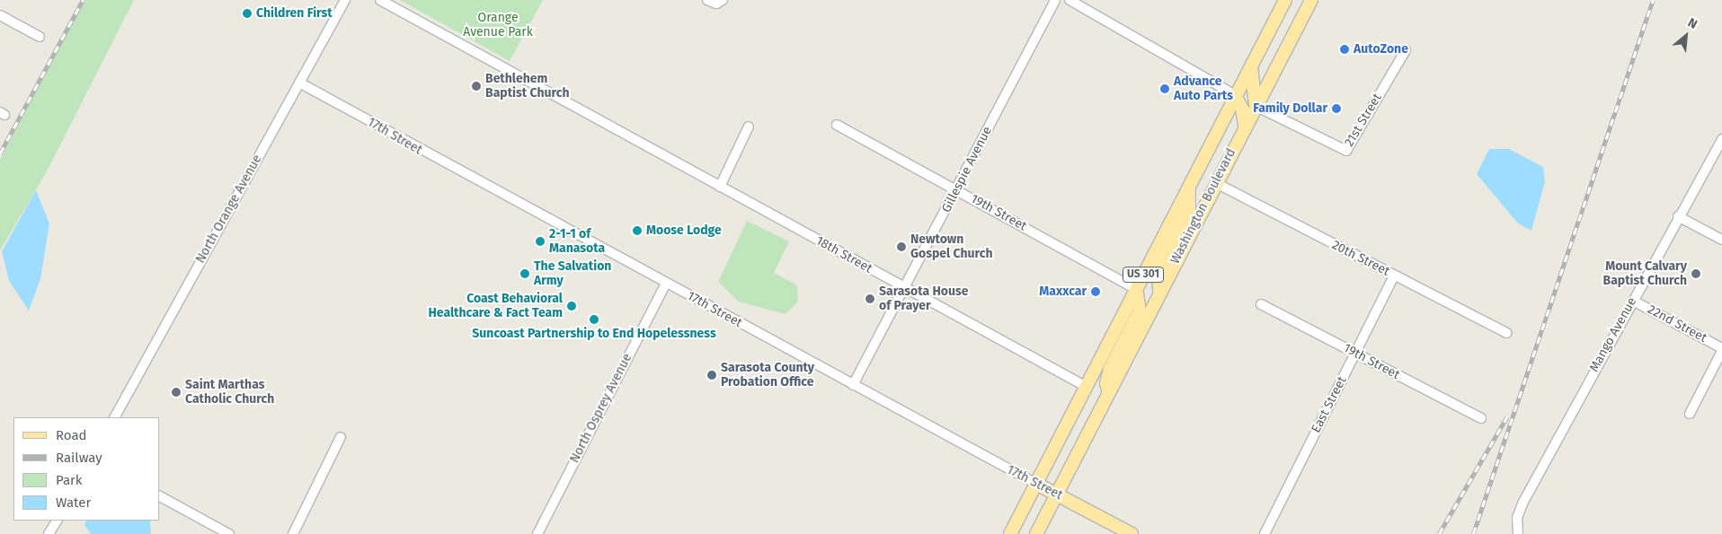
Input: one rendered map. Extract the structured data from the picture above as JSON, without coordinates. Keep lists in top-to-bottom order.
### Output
{
  "streets": {
    "main road": ["17th Street", "Washington Boulevard", "US 301"],
    "street": [
      "21st Street",
      "Gillespie Avenue",
      "North Orange Avenue",
      "19th Street",
      "18th Street",
      "20th Street",
      "22nd Street",
      "Mango Avenue",
      "East Street",
      "North Osprey Avenue"
    ]
  },
  "crossings": [
    ["21st Street", "Washington Boulevard"],
    ["17th Street", "Gillespie Avenue"],
    ["17th Street", "Washington Boulevard"],
    ["17th Street", "North Orange Avenue"],
    ["17th Street", "North Osprey Avenue"],
    ["Gillespie Avenue", "19th Street"],
    ["Gillespie Avenue", "18th Street"],
    ["Washington Boulevard", "19th Street"],
    ["Washington Boulevard", "18th Street"],
    ["Washington Boulevard", "20th Street"],
    ["19th Street", "East Street"],
    ["20th Street", "East Street"],
    ["22nd Street", "Mango Avenue"]
  ],
  "parks": ["Orange Avenue Park"],
  "places": [
    "Children First",
    "AutoZone",
    "Bethlehem Baptist Church",
    "Advance Auto Parts",
    "Family Dollar",
    "Moose Lodge",
    "2-1-1 of Manasota",
    "Newtown Gospel Church",
    "The Salvation Army",
    "Mount Calvary Baptist Church",
    "Maxxcar",
    "Sarasota House of Prayer",
    "Coast Behavioral Healthcare & Fact Team",
    "Suncoast Partnership to End Hopelessness",
    "Sarasota County Probation Office",
    "Saint Marthas Catholic Church"
  ],
  "legend": [
    "Road",
    "Railway",
    "Park",
    "Water"
  ],
  "north": "top right"
}
